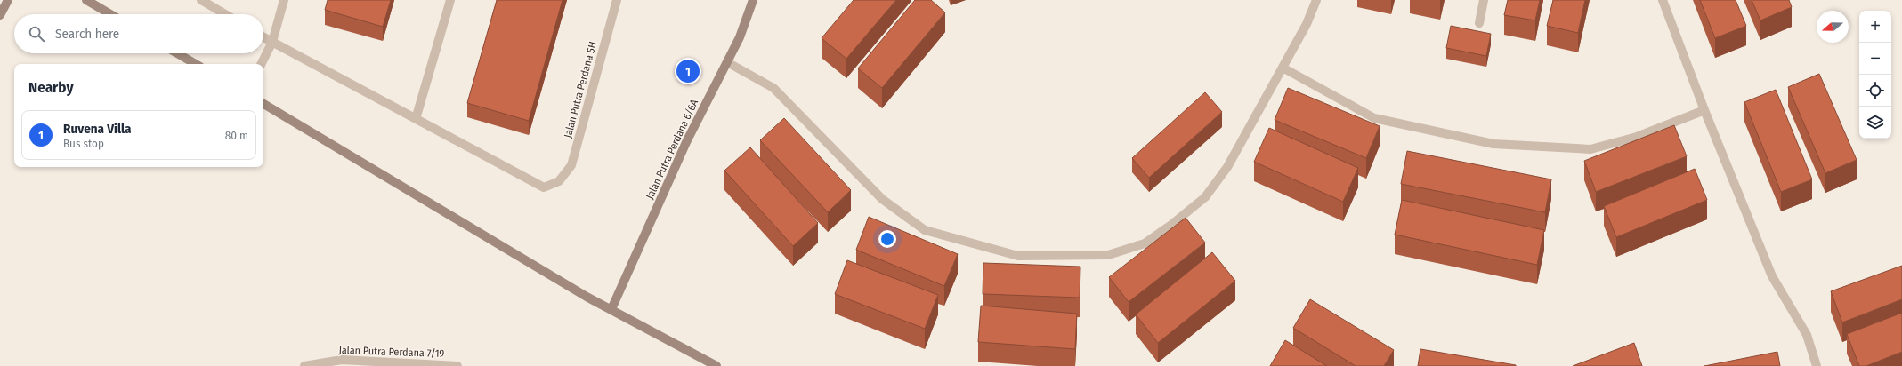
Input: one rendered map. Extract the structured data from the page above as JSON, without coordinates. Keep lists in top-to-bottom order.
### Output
{
  "streets": {
    "street": ["Jalan Putra Perdana 5H", "Jalan Putra Perdana 6/6A", "Jalan Putra Perdana 7/19"]
  },
  "north": "left",
  "page": {
    "map_buttons": ["+", "−"],
    "search": "Search here",
    "pins": "1",
    "heading": "Nearby",
    "list": [
      {
        "mark": "1",
        "name": "Ruvena Villa",
        "note": "Bus stop",
        "value": "80 m"
      }
    ]
  }
}
